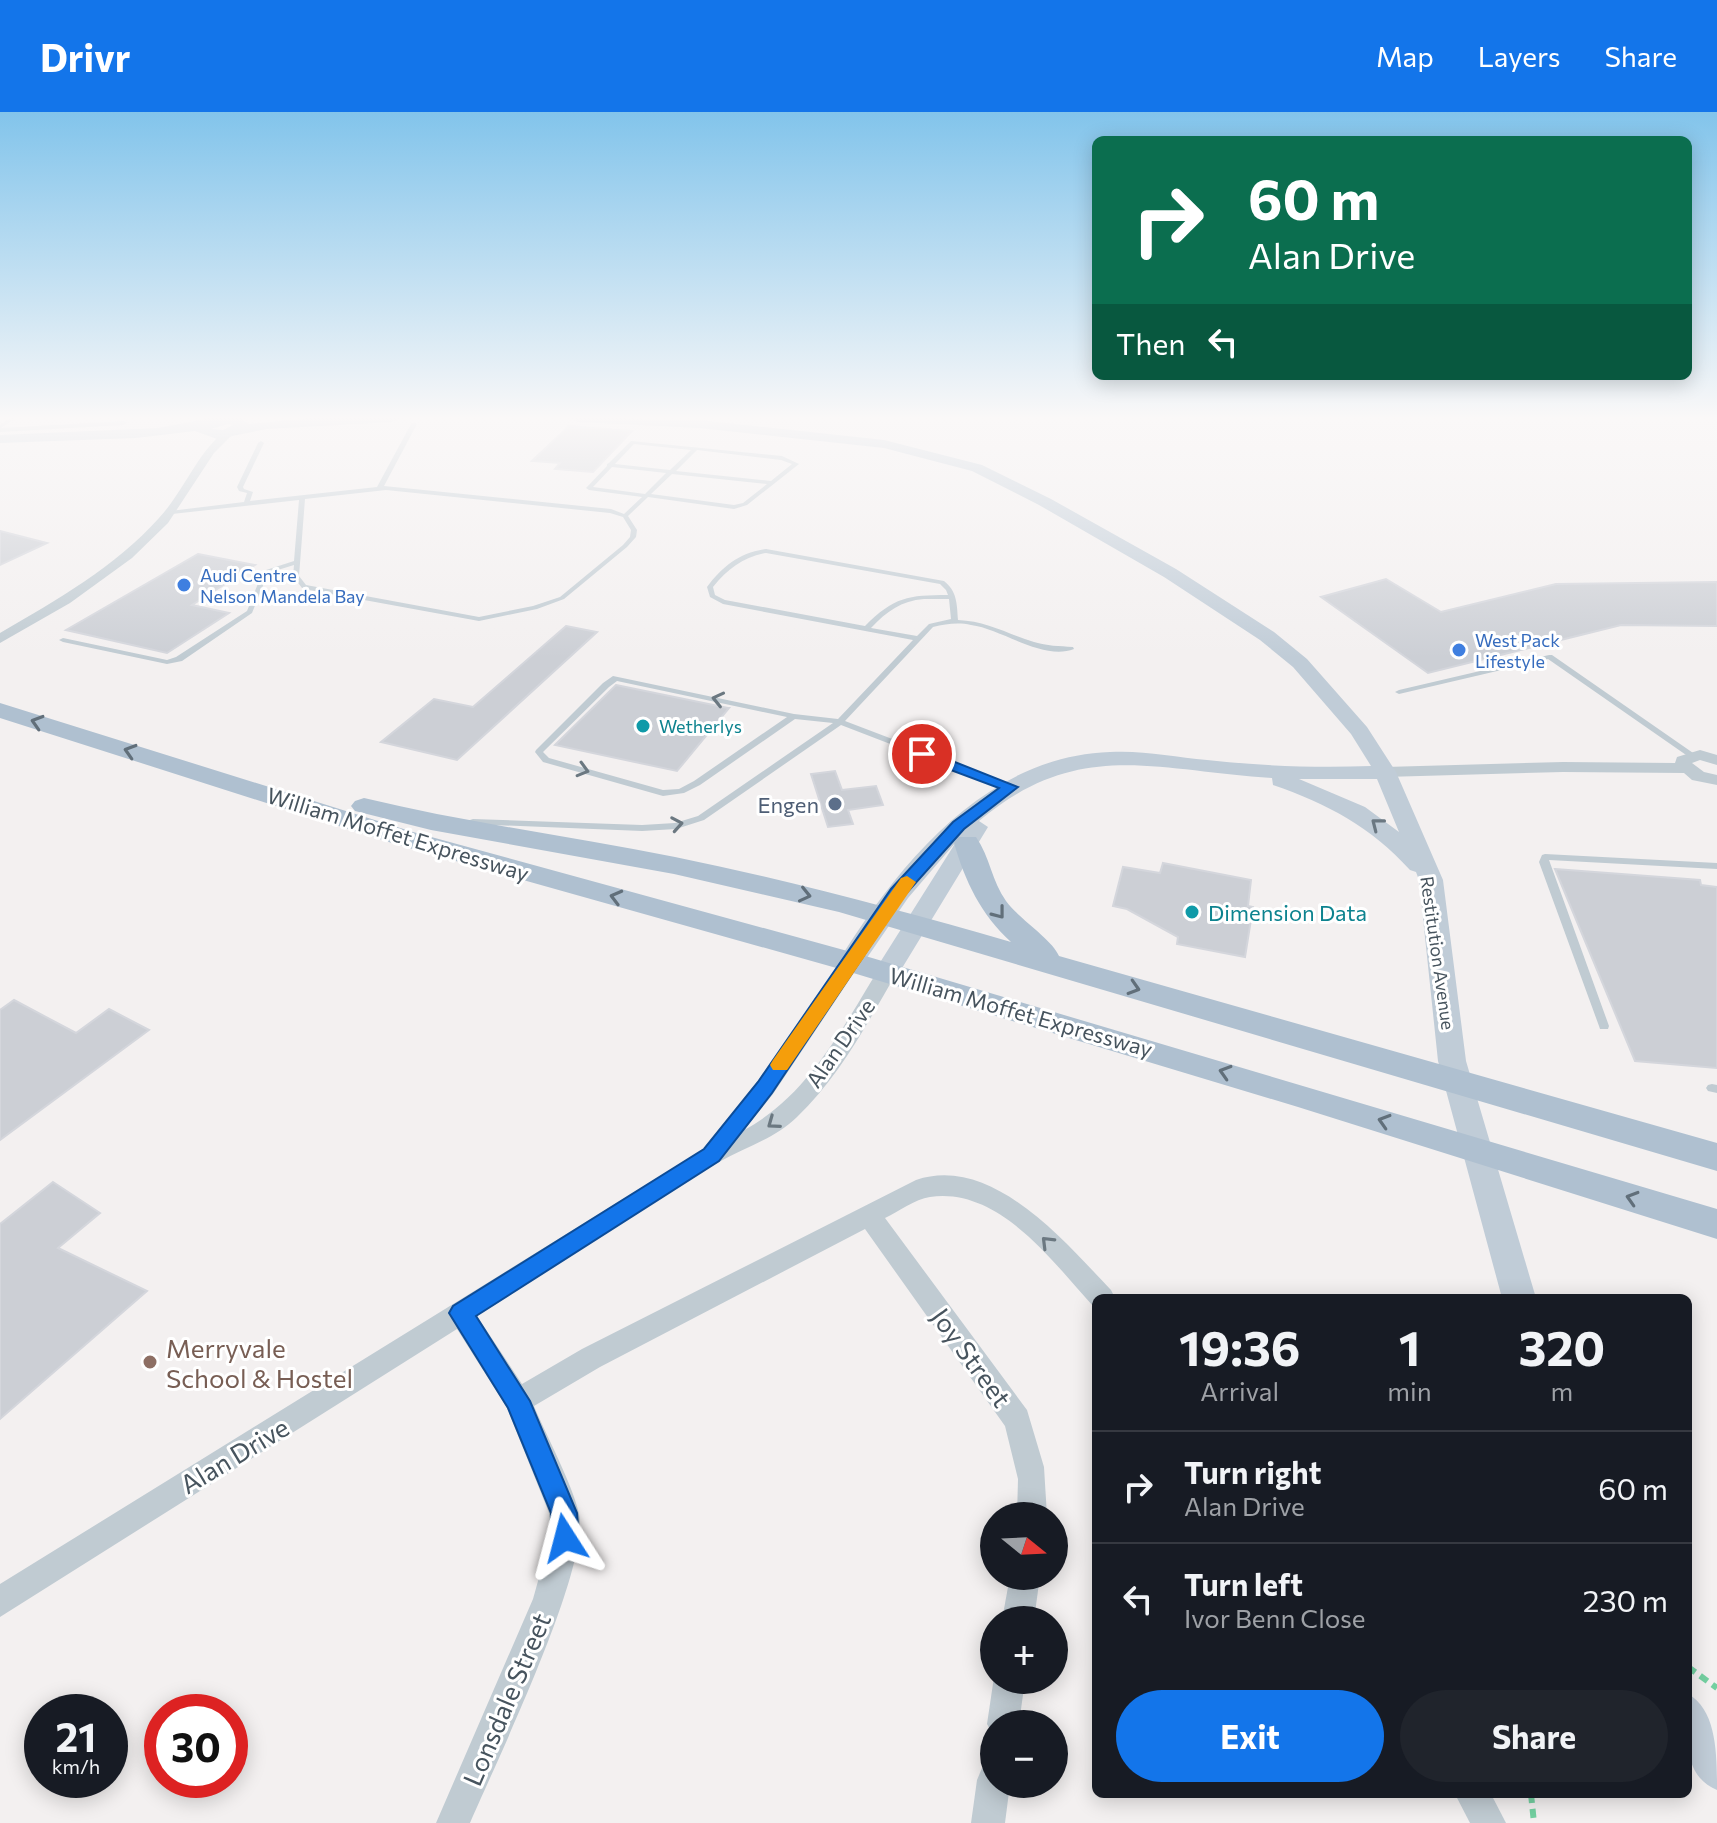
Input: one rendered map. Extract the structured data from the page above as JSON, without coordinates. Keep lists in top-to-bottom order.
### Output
{
  "streets": {
    "main road": ["William Moffet Expressway"],
    "street": [
      "Restitution Avenue",
      "Alan Drive",
      "Joy Street",
      "Lonsdale Street"
    ]
  },
  "crossings": [
    ["William Moffet Expressway", "Alan Drive"],
    ["Alan Drive", "Lonsdale Street"]
  ],
  "places": [
    "Audi Centre Nelson Mandela Bay",
    "West Pack Lifestyle",
    "Wetherlys",
    "Engen",
    "Dimension Data",
    "Merryvale School & Hostel"
  ],
  "north": "right",
  "page": {
    "header": "Drivr",
    "nav": ["Map", "Layers", "Share"],
    "turn": ["60 m", "Alan Drive"],
    "then": "Then",
    "eta": [
      "19:36",
      "Arrival",
      "1",
      "min",
      "320",
      "m"
    ],
    "list": [
      {
        "name": "Turn right",
        "note": "Alan Drive",
        "value": "60 m"
      },
      {
        "name": "Turn left",
        "note": "Ivor Benn Close",
        "value": "230 m"
      }
    ],
    "map_buttons": ["+", "−"],
    "buttons": ["Exit", "Share"],
    "speed": "21 km/h",
    "limit": "30"
  }
}
